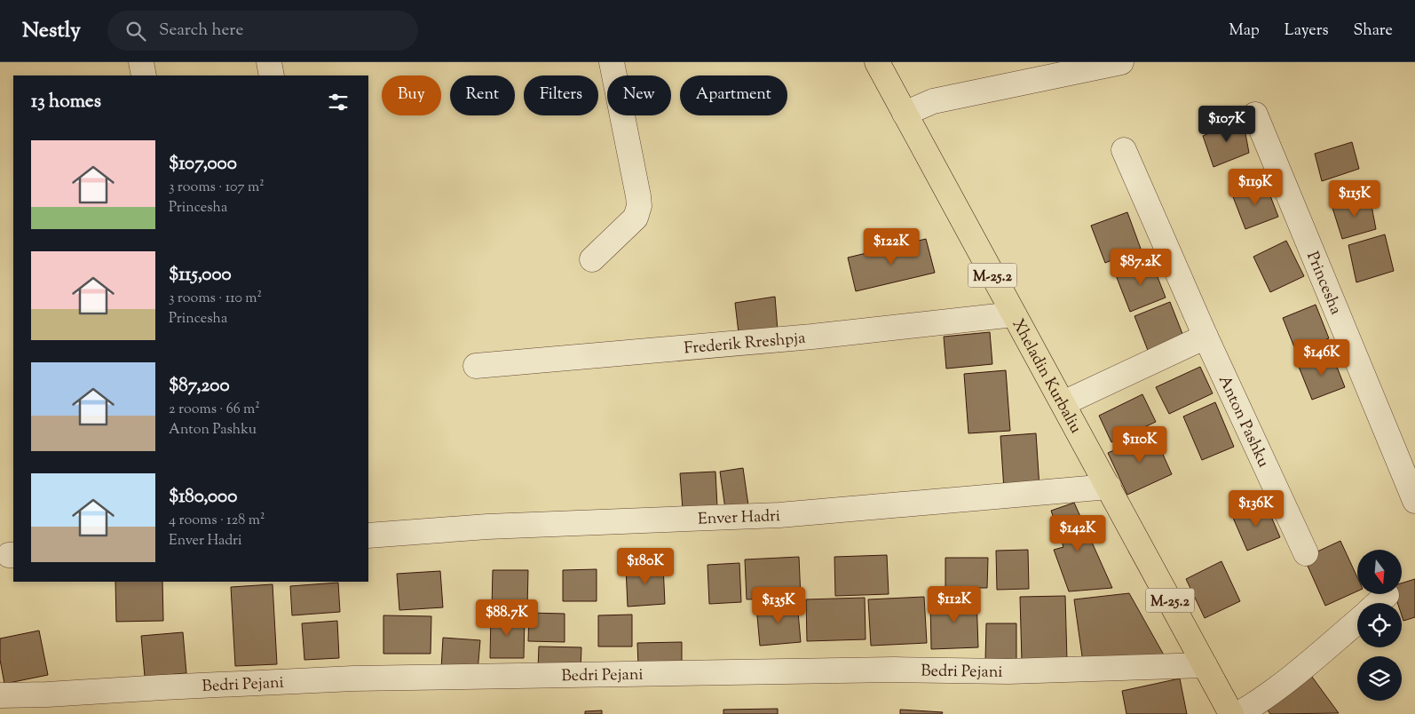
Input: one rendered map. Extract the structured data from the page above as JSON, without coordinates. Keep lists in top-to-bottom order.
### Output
{
  "streets": {
    "main road": ["M-25.2", "Xheladin Kurbaliu"],
    "street": [
      "Princesha",
      "Frederik Rreshpja",
      "Anton Pashku",
      "Enver Hadri",
      "Bedri Pejani"
    ]
  },
  "crossings": [
    ["Frederik Rreshpja", "Xheladin Kurbaliu"],
    ["Xheladin Kurbaliu", "Enver Hadri"],
    ["Xheladin Kurbaliu", "Bedri Pejani"]
  ],
  "north": "bottom",
  "page": {
    "header": "Nestly",
    "search": "Search here",
    "nav": ["Map", "Layers", "Share"],
    "chip": [
      "Buy",
      "Rent",
      "Filters",
      "New",
      "Apartment"
    ],
    "heading": "13 homes",
    "price": [
      "$107K",
      "$119K",
      "$115K",
      "$122K",
      "$87.2K",
      "$146K",
      "$110K",
      "$136K",
      "$142K",
      "$180K",
      "$112K",
      "$135K",
      "$88.7K"
    ],
    "list": [
      {
        "name": "$107,000",
        "note": "3 rooms · 107 m² · Princesha"
      },
      {
        "name": "$115,000",
        "note": "3 rooms · 110 m² · Princesha"
      },
      {
        "name": "$87,200",
        "note": "2 rooms · 66 m² · Anton Pashku"
      },
      {
        "name": "$180,000",
        "note": "4 rooms · 128 m² · Enver Hadri"
      }
    ]
  }
}
